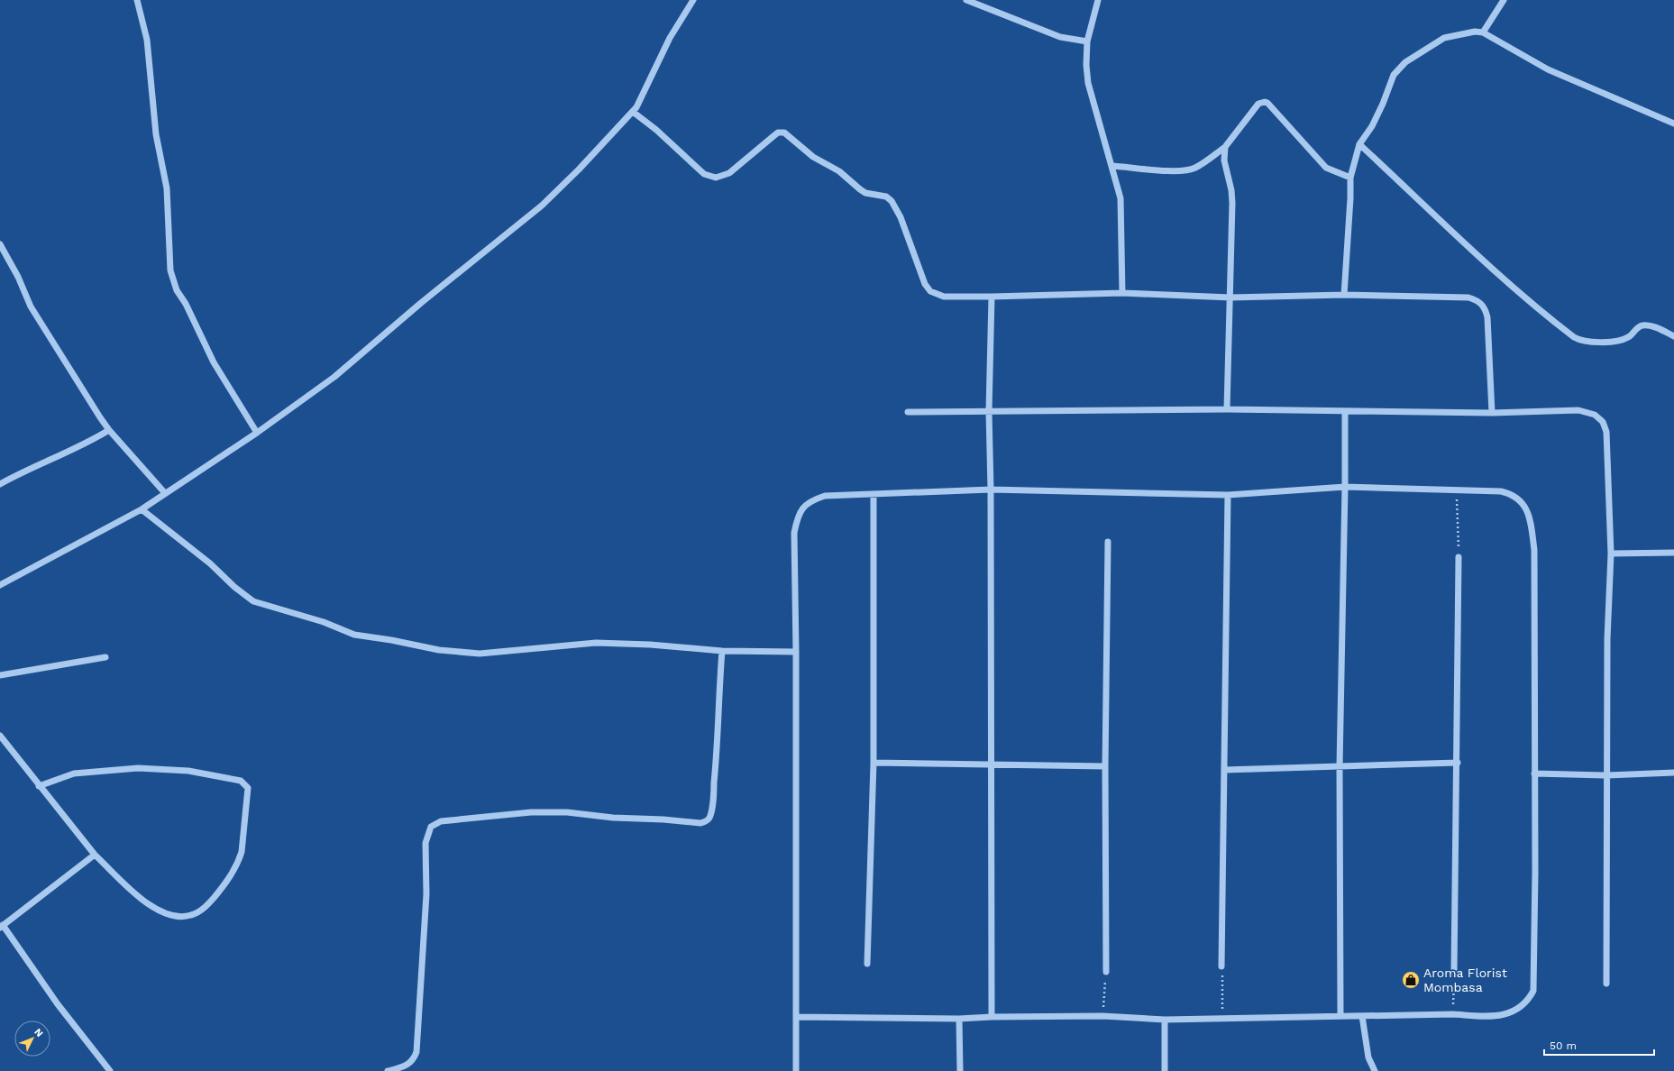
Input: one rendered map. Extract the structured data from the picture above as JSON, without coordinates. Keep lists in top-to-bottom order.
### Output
{
  "places": {
    "shop": ["Aroma Florist Mombasa"]
  },
  "scale_bar": "50 m",
  "north": "top right"
}
